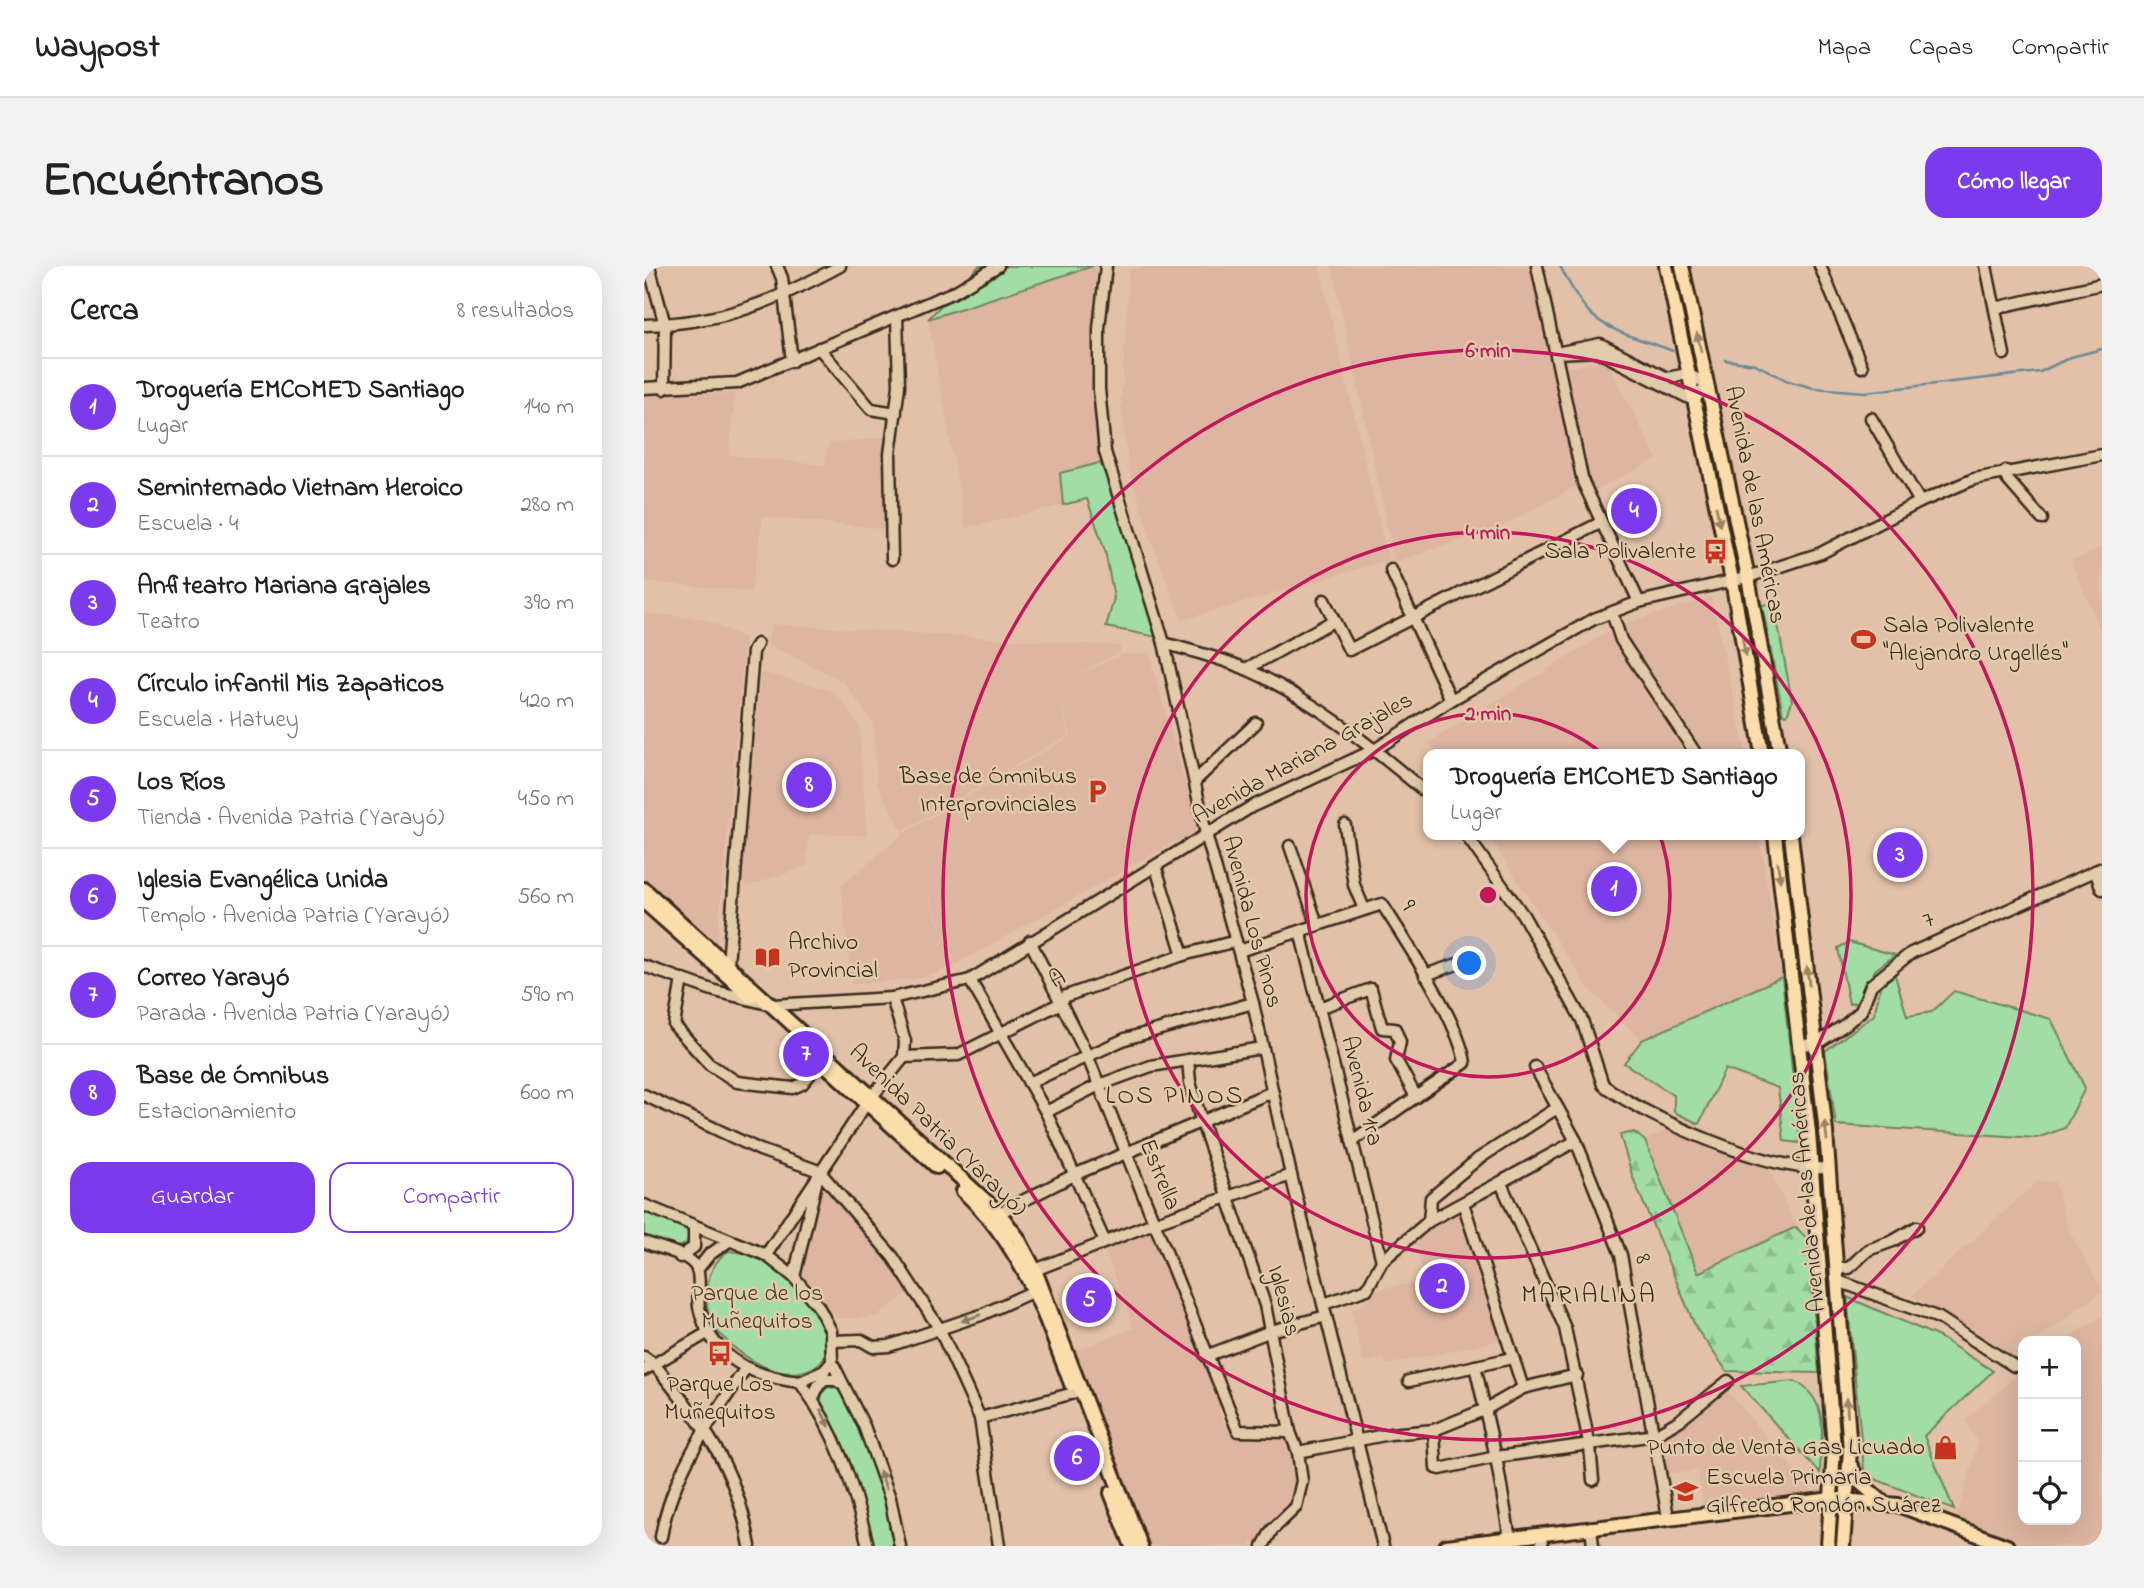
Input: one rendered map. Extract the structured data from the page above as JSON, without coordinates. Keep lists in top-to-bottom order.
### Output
{
  "streets": {
    "main road": ["Avenida de las Américas", "Avenida Patria (Yarayó)"],
    "street": [
      "Avenida Mariana Grajales",
      "9",
      "7",
      "Avenida Los Pinos",
      "A",
      "Avenida 1ra",
      "Estrella",
      "8",
      "Iglesias"
    ]
  },
  "crossings": [
    ["Avenida de las Américas", "Avenida Mariana Grajales"],
    ["Avenida de las Américas", "7"],
    ["Avenida Mariana Grajales", "Avenida Los Pinos"],
    ["Avenida Mariana Grajales", "Avenida Patria (Yarayó)"],
    ["Avenida Mariana Grajales", "Estrella"],
    ["9", "Avenida Los Pinos"],
    ["9", "A"],
    ["9", "Avenida 1ra"],
    ["Avenida Los Pinos", "A"],
    ["A", "Estrella"],
    ["Estrella", "Iglesias"]
  ],
  "districts": ["LOS PINOS", "MARIALINA"],
  "parks": ["Parque de los Muñequitos"],
  "places": {
    "bus stop": ["Sala Polivalente", "Parque Los Muñequitos"],
    "sports": ["Sala Polivalente \"Alejandro Urgellés\""],
    "parking": ["Base de Ómnibus Interprovinciales"],
    "library": ["Archivo Provincial"],
    "shop": ["Punto de Venta Gas Licuado"],
    "school or university": ["Escuela Primaria Gilfredo Rondón Suárez"]
  },
  "page": {
    "header": "Waypost",
    "nav": ["Mapa", "Capas", "Compartir"],
    "title": "Encuéntranos",
    "buttons": [
      "Cómo llegar",
      ["Guardar", "Compartir"]
    ],
    "heading": ["Cerca", "8 resultados"],
    "list": [
      {
        "mark": "1",
        "name": "Droguería EMCOMED Santiago",
        "note": "Lugar",
        "value": "140 m"
      },
      {
        "mark": "2",
        "name": "Seminternado Vietnam Heroico",
        "note": "Escuela · 4",
        "value": "280 m"
      },
      {
        "mark": "3",
        "name": "Anfiteatro Mariana Grajales",
        "note": "Teatro",
        "value": "390 m"
      },
      {
        "mark": "4",
        "name": "Círculo infantil Mis Zapaticos",
        "note": "Escuela · Hatuey",
        "value": "420 m"
      },
      {
        "mark": "5",
        "name": "Los Ríos",
        "note": "Tienda · Avenida Patria (Yarayó)",
        "value": "450 m"
      },
      {
        "mark": "6",
        "name": "Iglesia Evangélica Unida",
        "note": "Templo · Avenida Patria (Yarayó)",
        "value": "560 m"
      },
      {
        "mark": "7",
        "name": "Correo Yarayó",
        "note": "Parada · Avenida Patria (Yarayó)",
        "value": "590 m"
      },
      {
        "mark": "8",
        "name": "Base de Ómnibus",
        "note": "Estacionamiento",
        "value": "600 m"
      }
    ],
    "pins": [
      "4",
      "8",
      "3",
      "1",
      "7",
      "2",
      "5",
      "6"
    ],
    "popup": ["Droguería EMCOMED Santiago", "Lugar"],
    "map_buttons": ["+", "−"]
  },
  "rings": ["6 min", "4 min", "2 min"]
}
